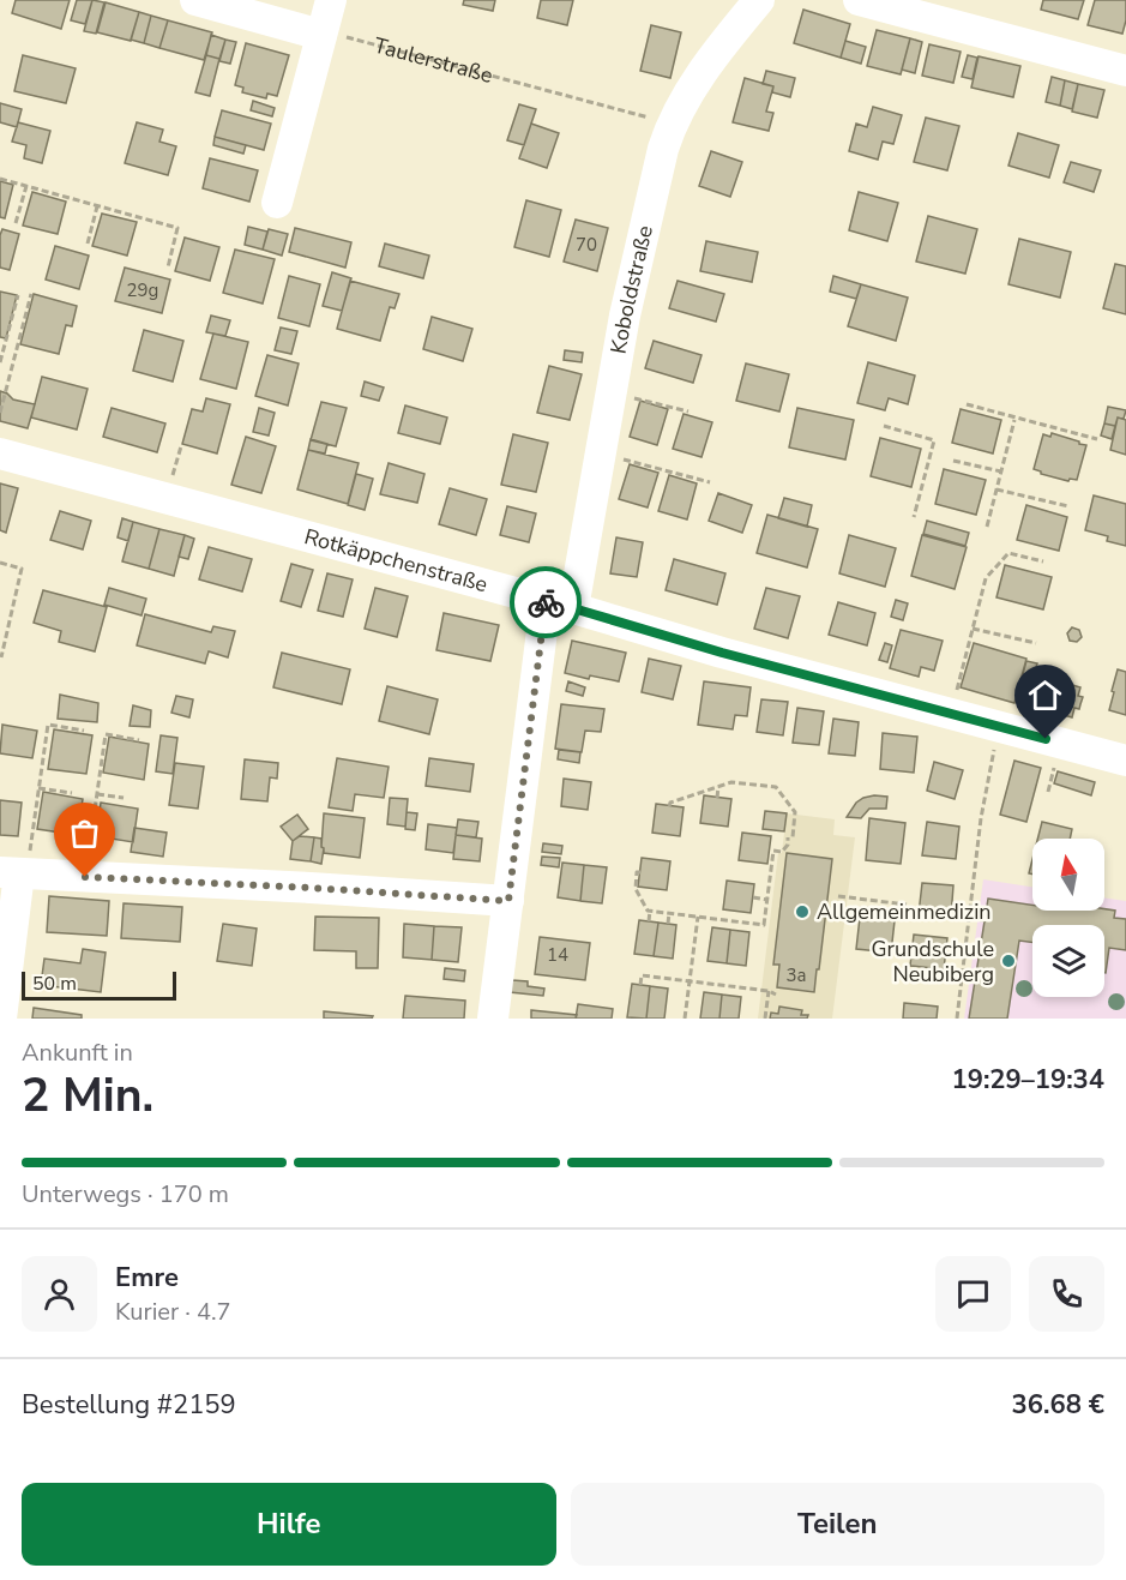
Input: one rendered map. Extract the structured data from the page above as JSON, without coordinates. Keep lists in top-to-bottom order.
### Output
{
  "streets": {
    "street": ["Koboldstraße", "Rotkäppchenstraße"],
    "path": ["Taulerstraße"]
  },
  "crossings": [
    ["Taulerstraße", "Koboldstraße"],
    ["Koboldstraße", "Rotkäppchenstraße"]
  ],
  "places": ["Allgemeinmedizin", "Grundschule Neubiberg"],
  "house_numbers": [
    "70",
    "29g",
    "14",
    "3a"
  ],
  "scale_bar": "50 m",
  "north": "top",
  "page": {
    "scale": "50 m",
    "heading": ["2 Min.", "Ankunft in", "19:29–19:34"],
    "panel": [
      "Emre",
      "Kurier · 4.7",
      "Bestellung #2159",
      "36.68 €"
    ],
    "bar": "Unterwegs · 170 m",
    "buttons": ["Hilfe", "Teilen"]
  }
}
